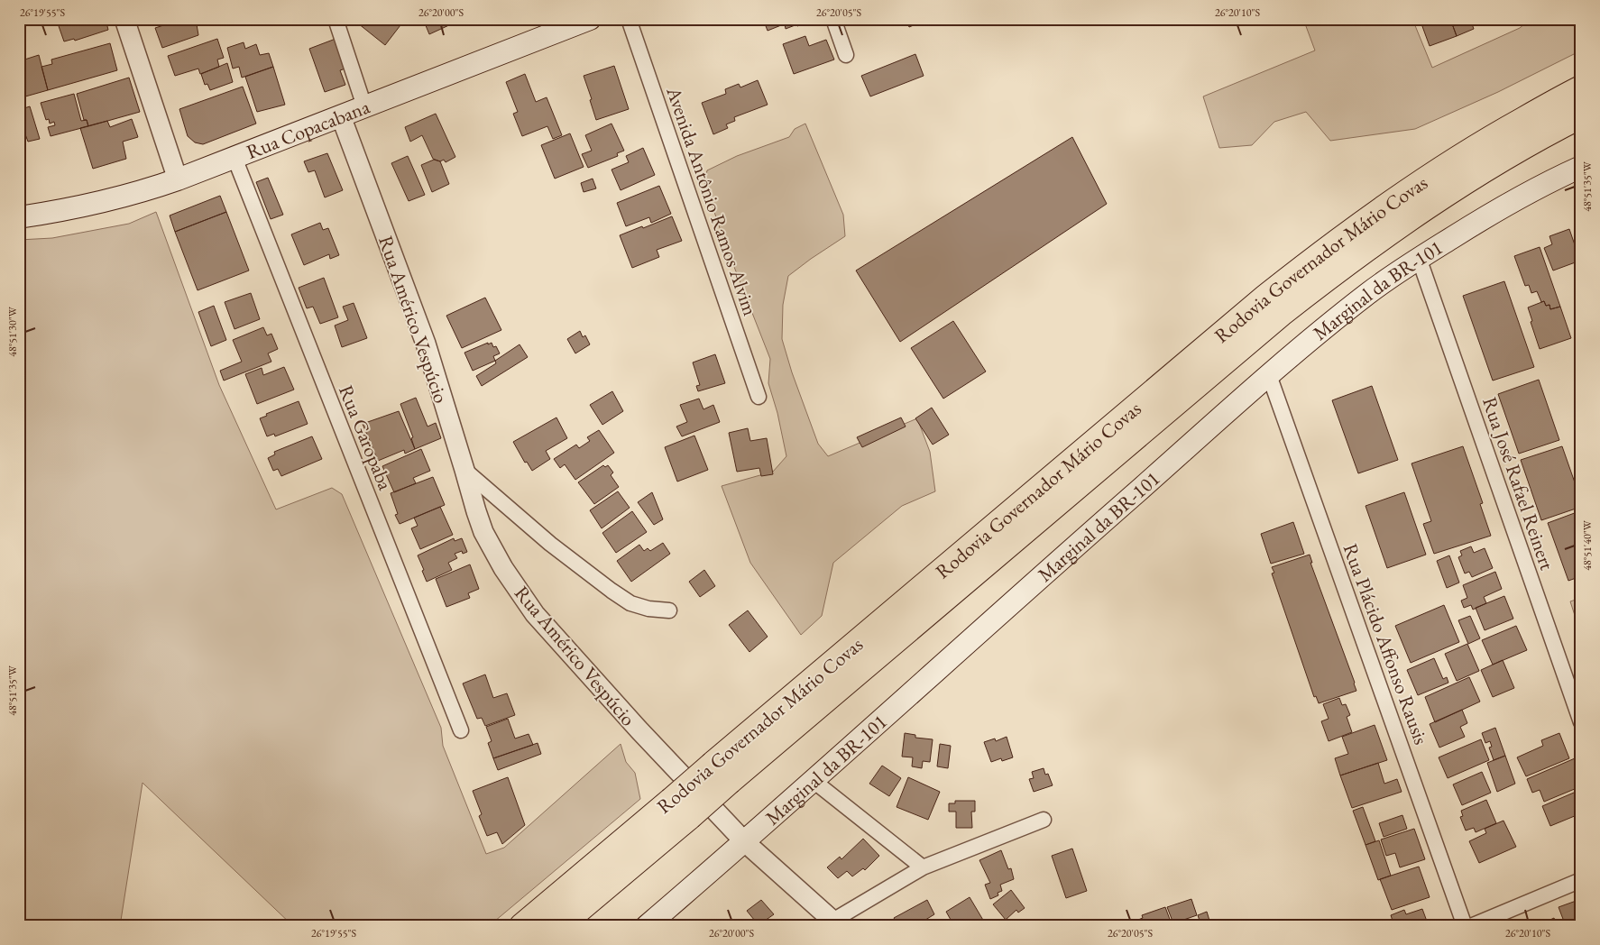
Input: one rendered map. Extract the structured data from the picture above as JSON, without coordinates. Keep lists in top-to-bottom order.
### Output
{
  "streets": {
    "highway": ["Rodovia Governador Mário Covas"],
    "main road": ["Rua Copacabana", "Marginal da BR-101"],
    "street": [
      "Avenida Antônio Ramos Alvim",
      "Rua Américo Vespúcio",
      "Rua Garopaba",
      "Rua José Rafael Reinert",
      "Rua Plácido Affonso Rausis"
    ]
  },
  "crossings": [
    ["Rua Copacabana", "Rua Américo Vespúcio"],
    ["Rua Copacabana", "Rua Garopaba"],
    ["Marginal da BR-101", "Rua Américo Vespúcio"],
    ["Marginal da BR-101", "Rua José Rafael Reinert"],
    ["Marginal da BR-101", "Rua Plácido Affonso Rausis"]
  ],
  "coordinates": [
    "26°19'55\"S",
    "26°20'00\"S",
    "26°20'05\"S",
    "26°20'10\"S",
    "48°51'35\"W",
    "48°51'30\"W",
    "48°51'40\"W"
  ]
}
